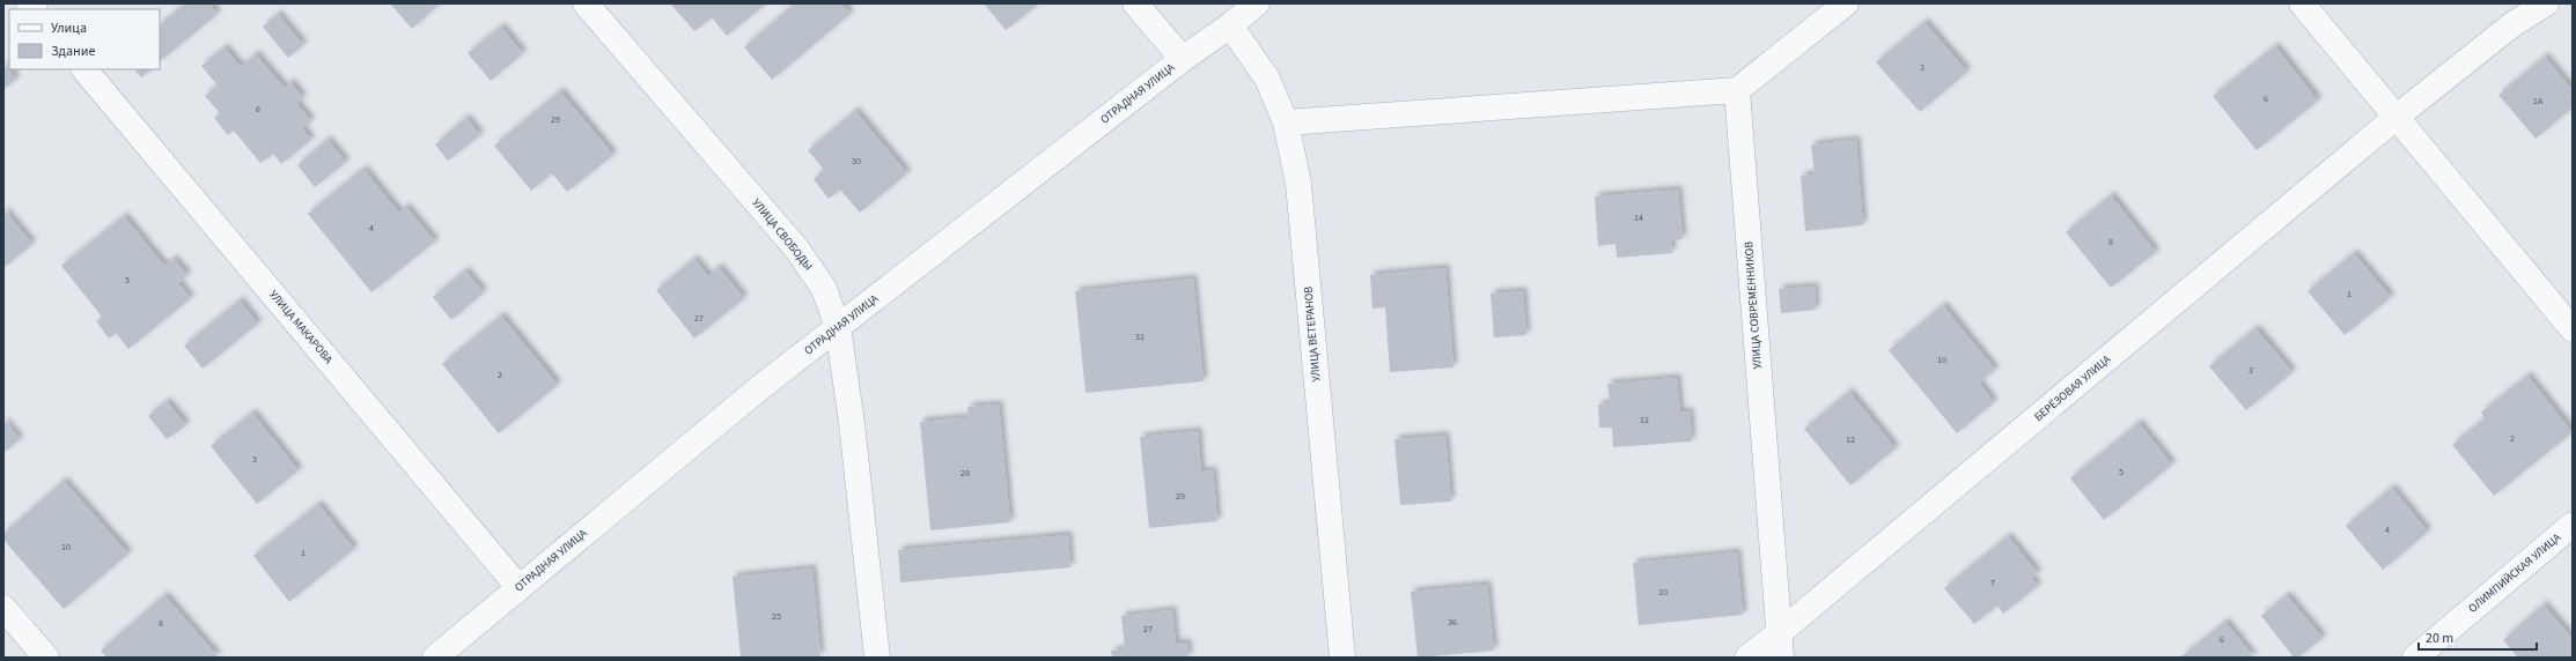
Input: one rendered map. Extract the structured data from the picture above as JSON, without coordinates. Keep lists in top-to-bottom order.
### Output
{
  "streets": {
    "street": [
      "ОТРАДНАЯ УЛИЦА",
      "УЛИЦА СВОБОДЫ",
      "УЛИЦА СОВРЕМЕННИКОВ",
      "УЛИЦА МАКАРОВА",
      "УЛИЦА ВЕТЕРАНОВ",
      "БЕРЁЗОВАЯ УЛИЦА",
      "ОЛИМПИЙСКАЯ УЛИЦА"
    ]
  },
  "crossings": [
    ["ОТРАДНАЯ УЛИЦА", "УЛИЦА СВОБОДЫ"],
    ["ОТРАДНАЯ УЛИЦА", "УЛИЦА МАКАРОВА"],
    ["ОТРАДНАЯ УЛИЦА", "УЛИЦА ВЕТЕРАНОВ"],
    ["УЛИЦА СОВРЕМЕННИКОВ", "БЕРЁЗОВАЯ УЛИЦА"]
  ],
  "house_numbers": [
    "3",
    "6",
    "1А",
    "6",
    "29",
    "30",
    "14",
    "4",
    "8",
    "5",
    "1",
    "27",
    "31",
    "10",
    "3",
    "2",
    "12",
    "2",
    "12",
    "3",
    "5",
    "28",
    "29",
    "4",
    "10",
    "1",
    "7",
    "10",
    "25",
    "36",
    "8",
    "27",
    "6"
  ],
  "legend": ["Улица", "Здание"],
  "scale_bar": "20 m"
}
